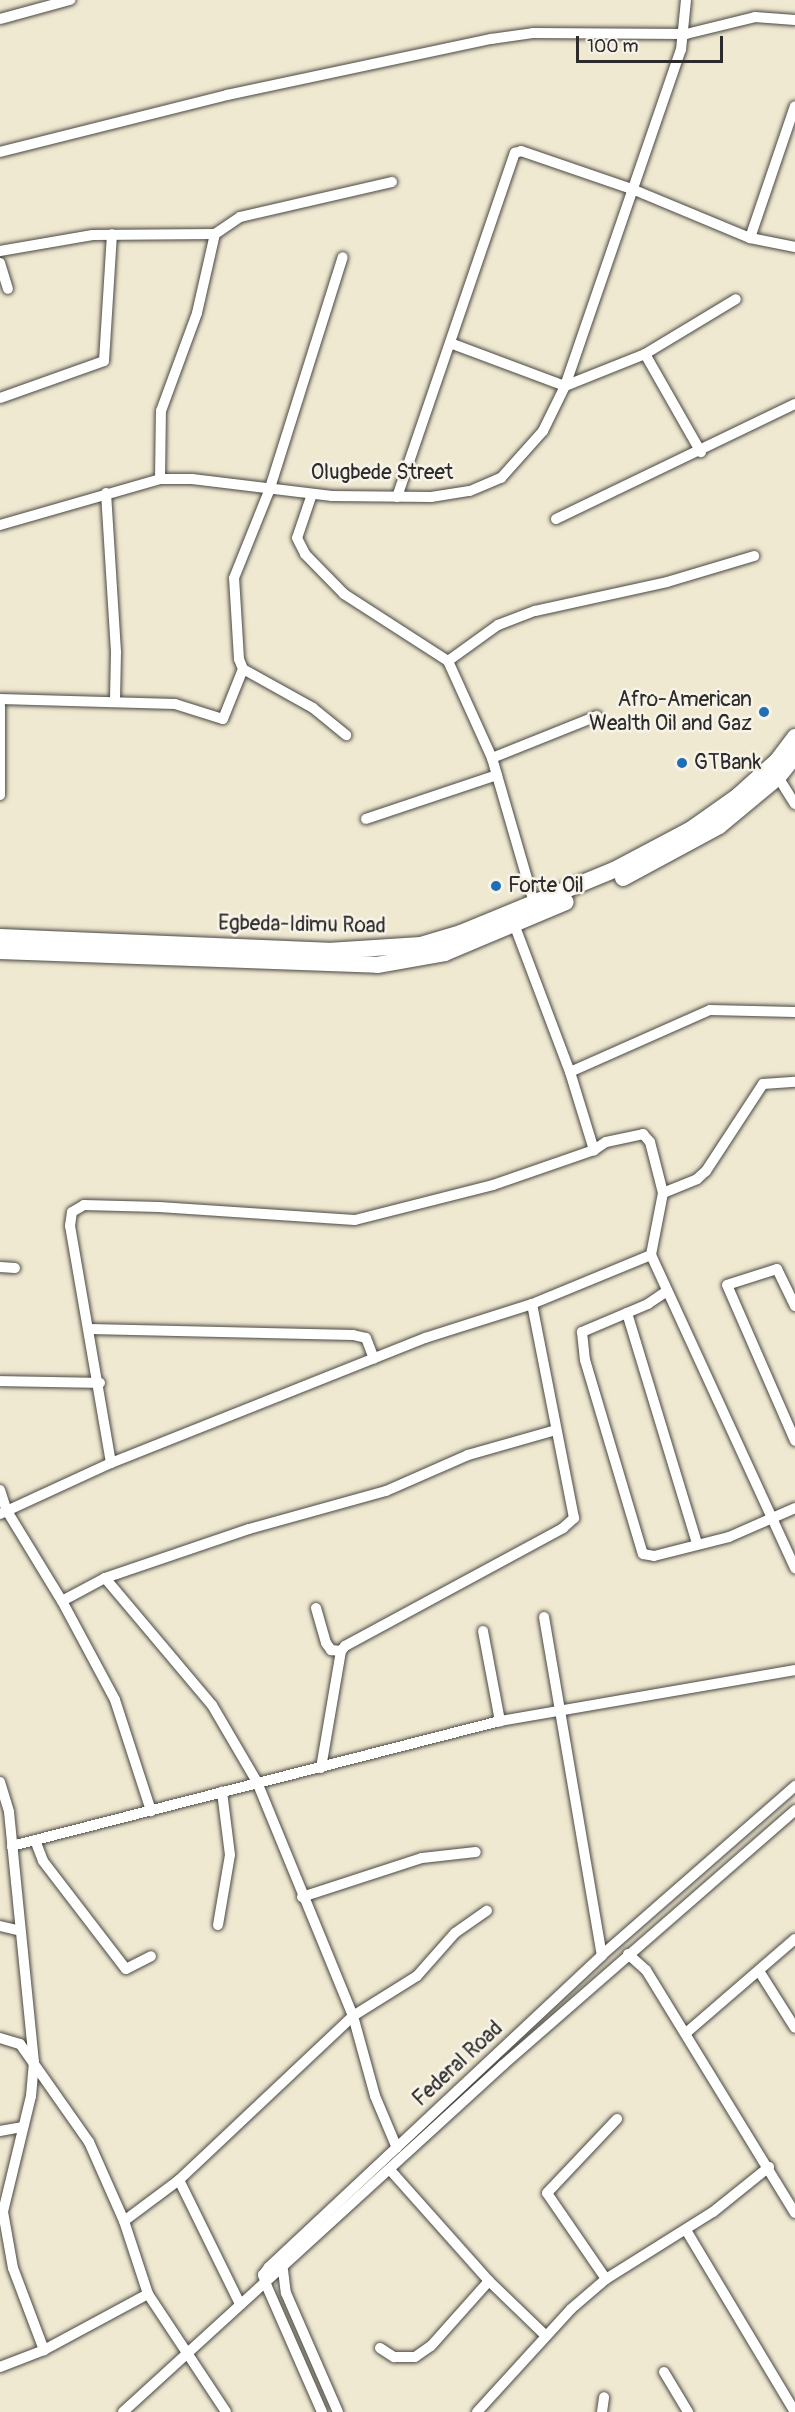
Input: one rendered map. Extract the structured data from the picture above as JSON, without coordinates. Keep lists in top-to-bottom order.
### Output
{
  "streets": {
    "main road": ["Egbeda-Idimu Road"],
    "street": ["Olugbede Street", "Federal Road"]
  },
  "places": ["Afro-American Wealth Oil and Gaz", "GTBank", "Forte Oil"],
  "scale_bar": "100 m"
}
